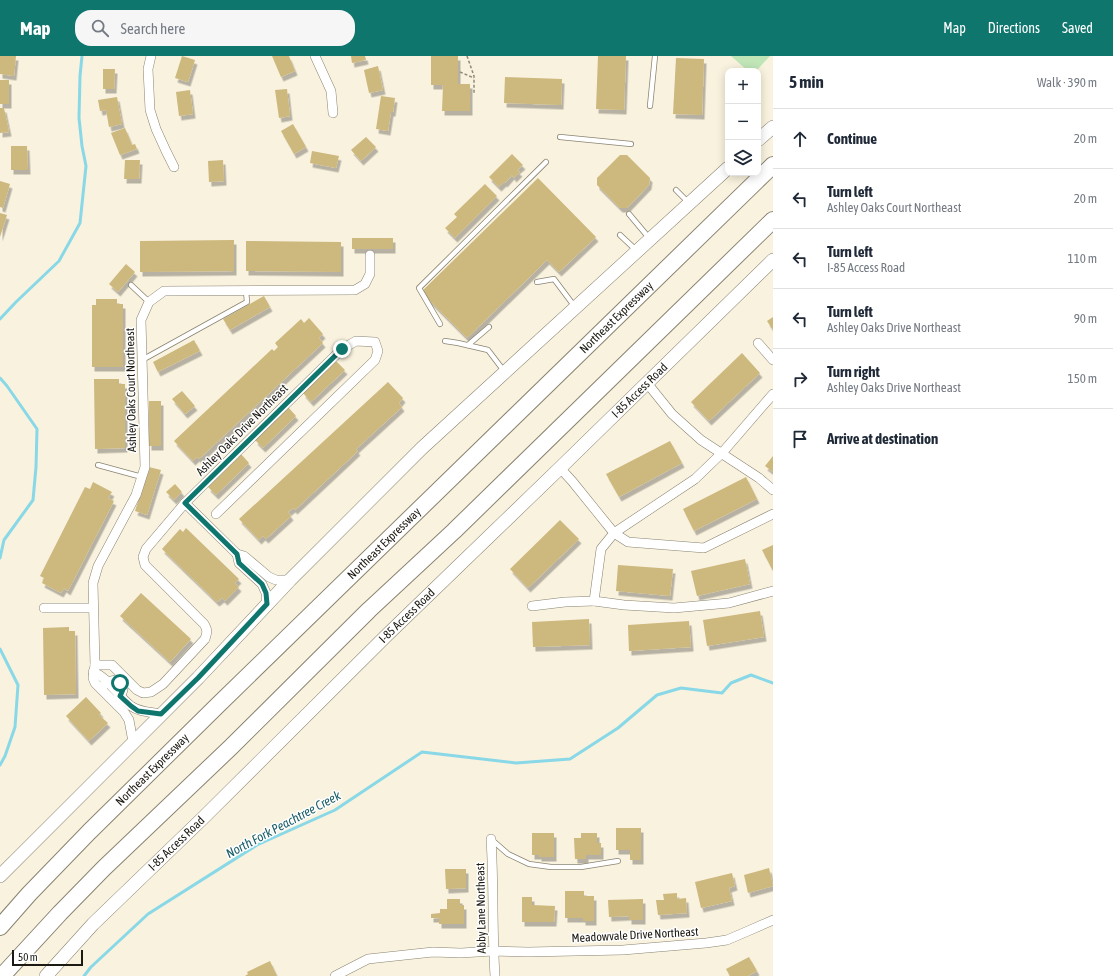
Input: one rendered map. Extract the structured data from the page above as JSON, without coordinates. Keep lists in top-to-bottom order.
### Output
{
  "streets": {
    "highway": ["Northeast Expressway"],
    "main road": ["I-85 Access Road"],
    "street": [
      "Ashley Oaks Court Northeast",
      "Ashley Oaks Drive Northeast",
      "Abby Lane Northeast",
      "Meadowvale Drive Northeast"
    ]
  },
  "crossings": [
    ["Ashley Oaks Court Northeast", "Ashley Oaks Drive Northeast"],
    ["Abby Lane Northeast", "Meadowvale Drive Northeast"]
  ],
  "water": ["North Fork Peachtree Creek"],
  "scale_bar": "50 m",
  "page": {
    "header": "Map",
    "search": "Search here",
    "nav": ["Map", "Directions", "Saved"],
    "heading": ["5 min", "Walk · 390 m"],
    "map_buttons": ["+", "−"],
    "list": [
      ["Continue", "20 m"],
      ["Turn left", "Ashley Oaks Court Northeast", "20 m"],
      ["Turn left", "I-85 Access Road", "110 m"],
      ["Turn left", "Ashley Oaks Drive Northeast", "90 m"],
      ["Turn right", "Ashley Oaks Drive Northeast", "150 m"],
      "Arrive at destination"
    ],
    "scale": "50 m"
  }
}
